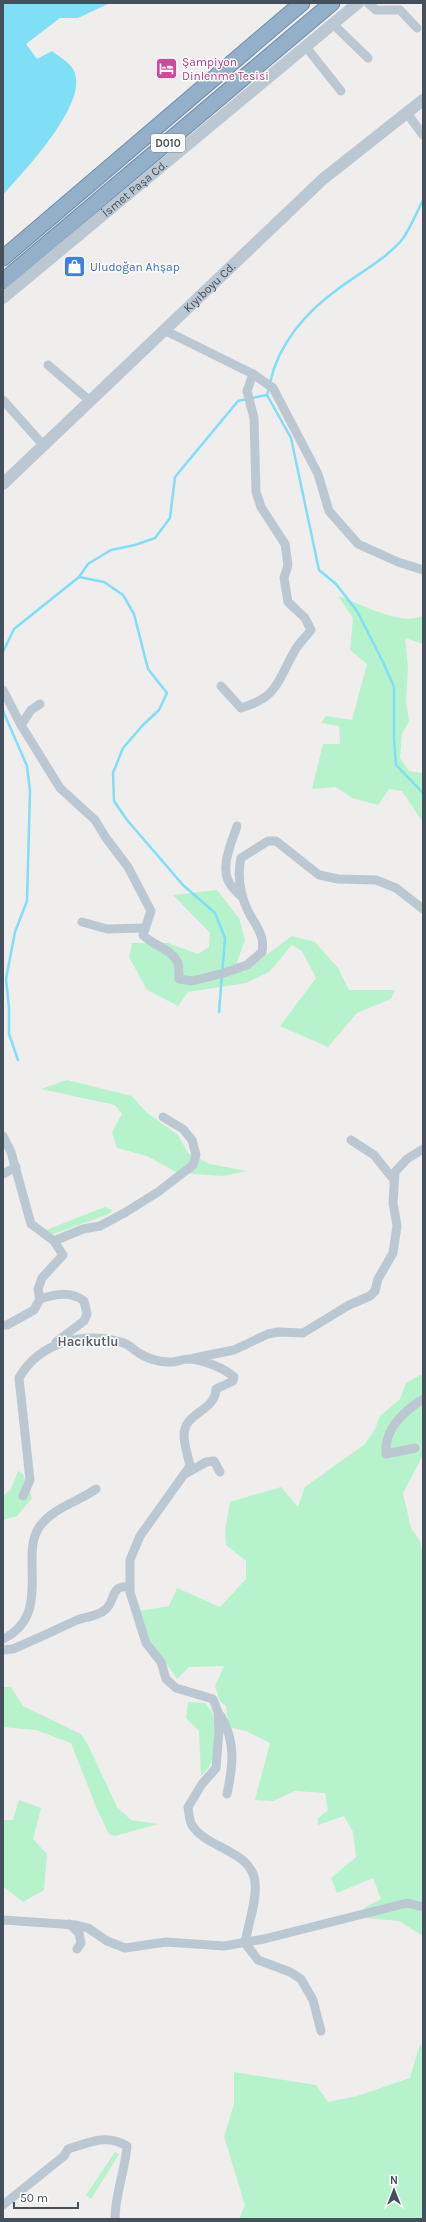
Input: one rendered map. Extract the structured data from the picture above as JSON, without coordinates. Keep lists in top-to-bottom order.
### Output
{
  "streets": {
    "highway": ["D010"],
    "street": ["İsmet Paşa Cd.", "Kıyıboyu Cd."]
  },
  "districts": ["Hacıkutlu"],
  "places": {
    "hotel": ["Şampiyon Dinlenme Tesisi"],
    "shop": ["Uludoǧan Ahşap"]
  },
  "scale_bar": "50 m",
  "north": "top"
}
